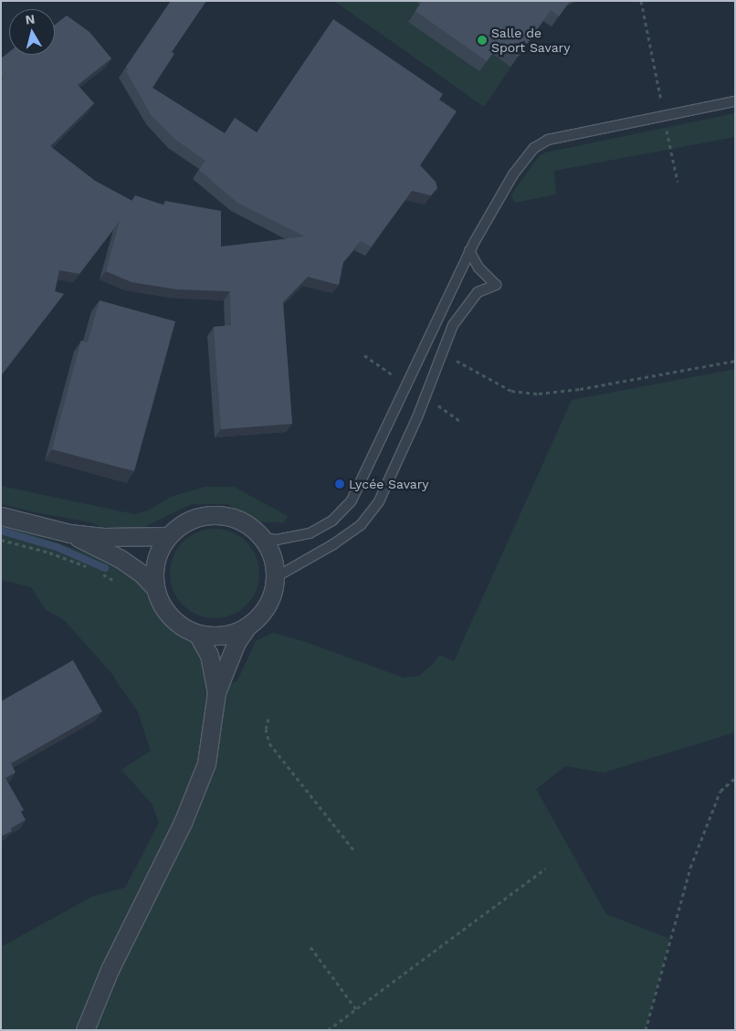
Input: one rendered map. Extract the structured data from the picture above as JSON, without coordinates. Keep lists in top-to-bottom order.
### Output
{
  "places": ["Salle de Sport Savary", "Lycée Savary"],
  "north": "top"
}
